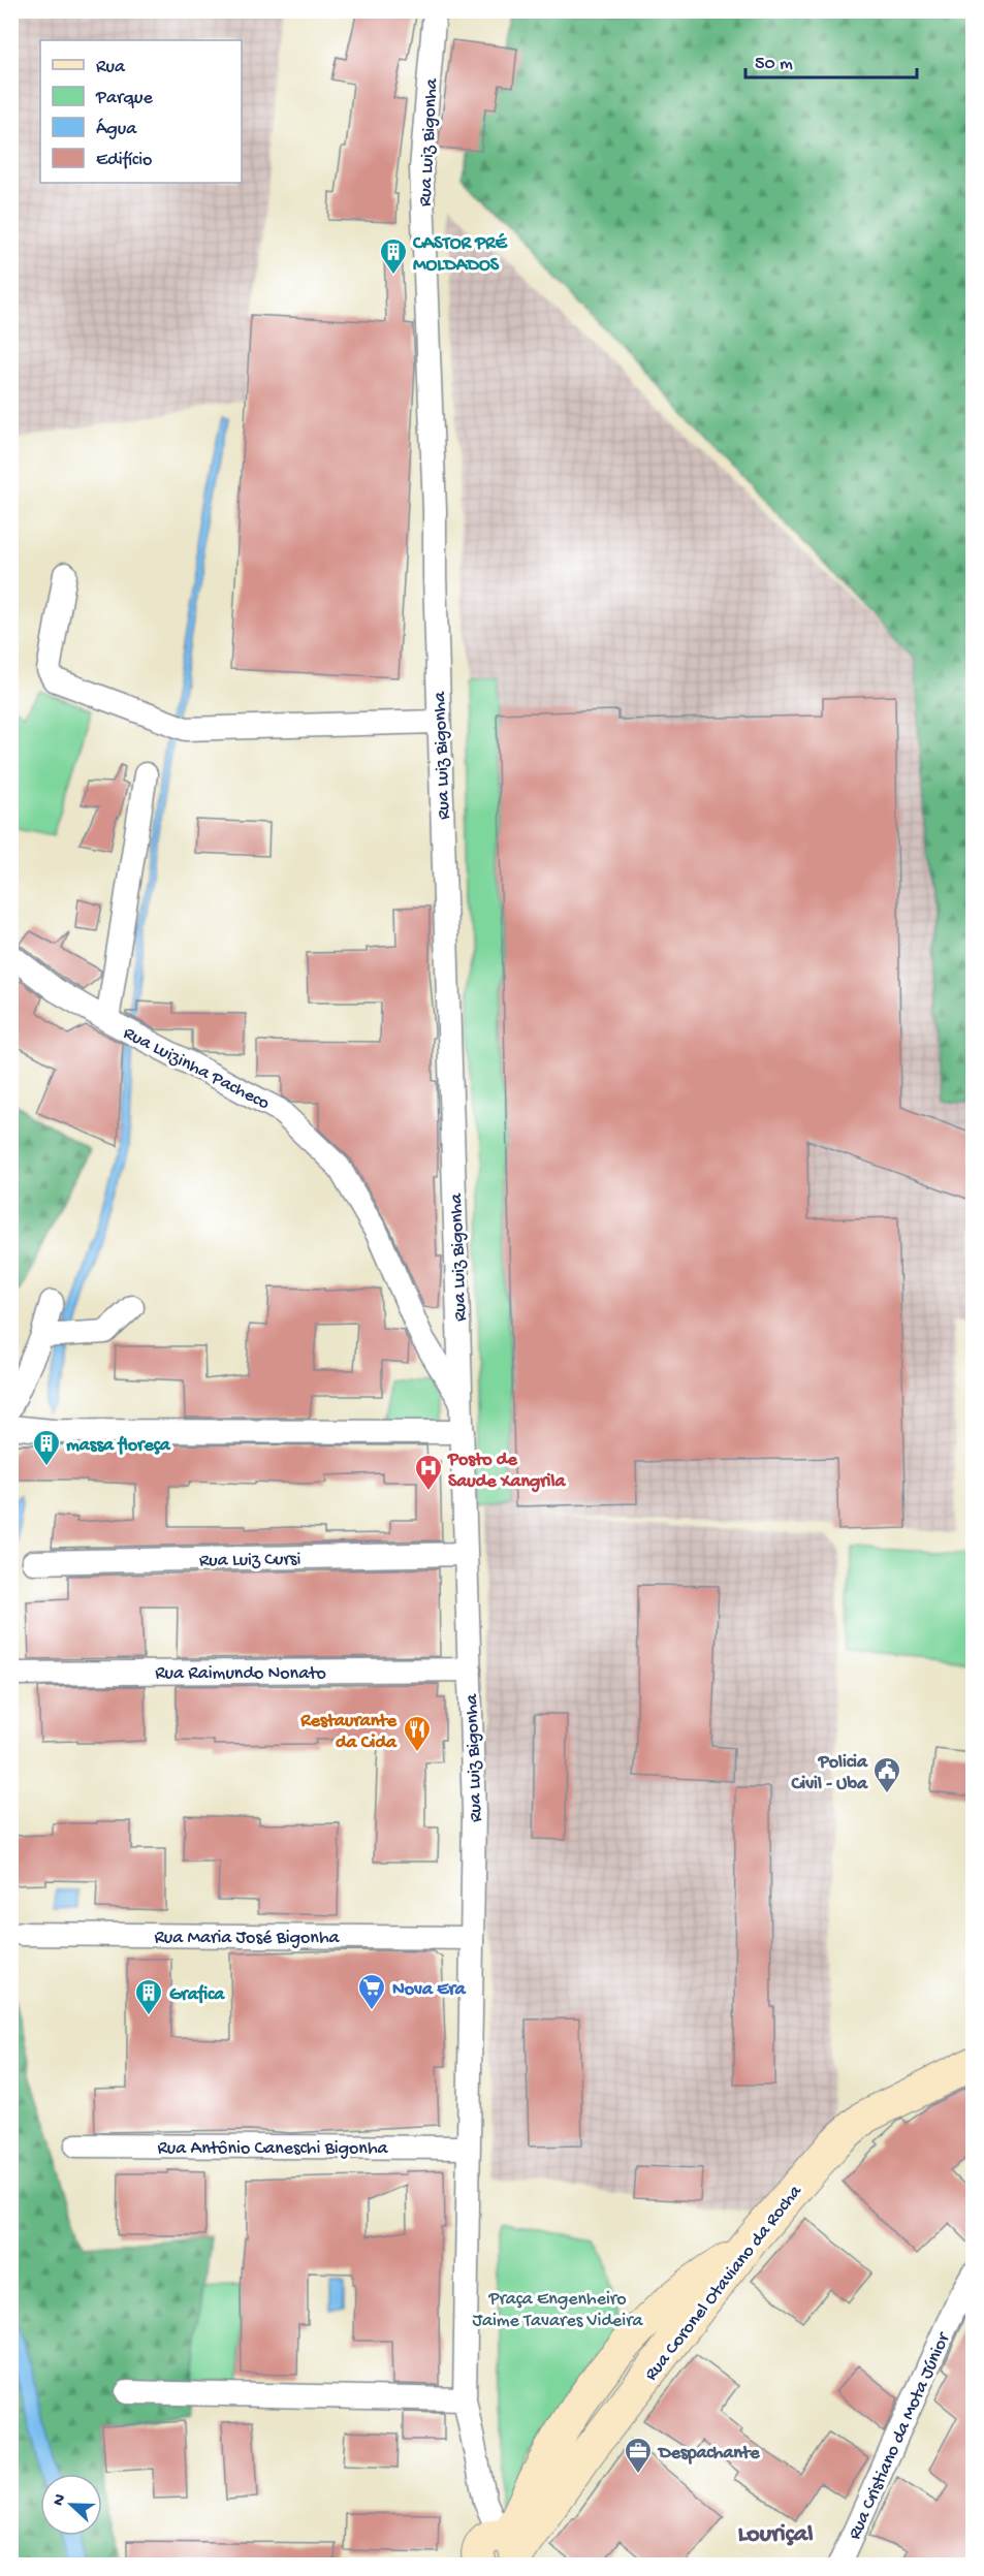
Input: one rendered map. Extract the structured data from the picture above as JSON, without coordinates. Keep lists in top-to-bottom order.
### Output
{
  "streets": {
    "street": [
      "Rua Luiz Bigonha",
      "Rua Luizinha Pacheco",
      "Rua Luiz Cursi",
      "Rua Raimundo Nonato",
      "Rua Maria José Bigonha",
      "Rua Antônio Caneschi Bigonha",
      "Rua Coronel Otaviano da Rocha",
      "Rua Cristiano da Mota Júnior"
    ]
  },
  "crossings": [
    ["Rua Luiz Bigonha", "Rua Luizinha Pacheco"],
    ["Rua Luiz Bigonha", "Rua Luiz Cursi"],
    ["Rua Luiz Bigonha", "Rua Raimundo Nonato"],
    ["Rua Luiz Bigonha", "Rua Maria José Bigonha"],
    ["Rua Luiz Bigonha", "Rua Antônio Caneschi Bigonha"],
    ["Rua Luiz Bigonha", "Rua Coronel Otaviano da Rocha"]
  ],
  "districts": ["Louriçal"],
  "parks": ["Praça Engenheiro Jaime Tavares Videira"],
  "places": {
    "building": ["CASTOR PRÉ MOLDADOS", "massa floreça", "Grafica"],
    "hospital": ["Posto de Saude Xangrila"],
    "restaurant": ["Restaurante da Cida"],
    "public building": ["Policia Civil - Uba"],
    "supermarket": ["Nova Era"],
    "office": ["Despachante"]
  },
  "legend": [
    "Rua",
    "Parque",
    "Água",
    "Edifício"
  ],
  "scale_bar": "50 m",
  "north": "left"
}
